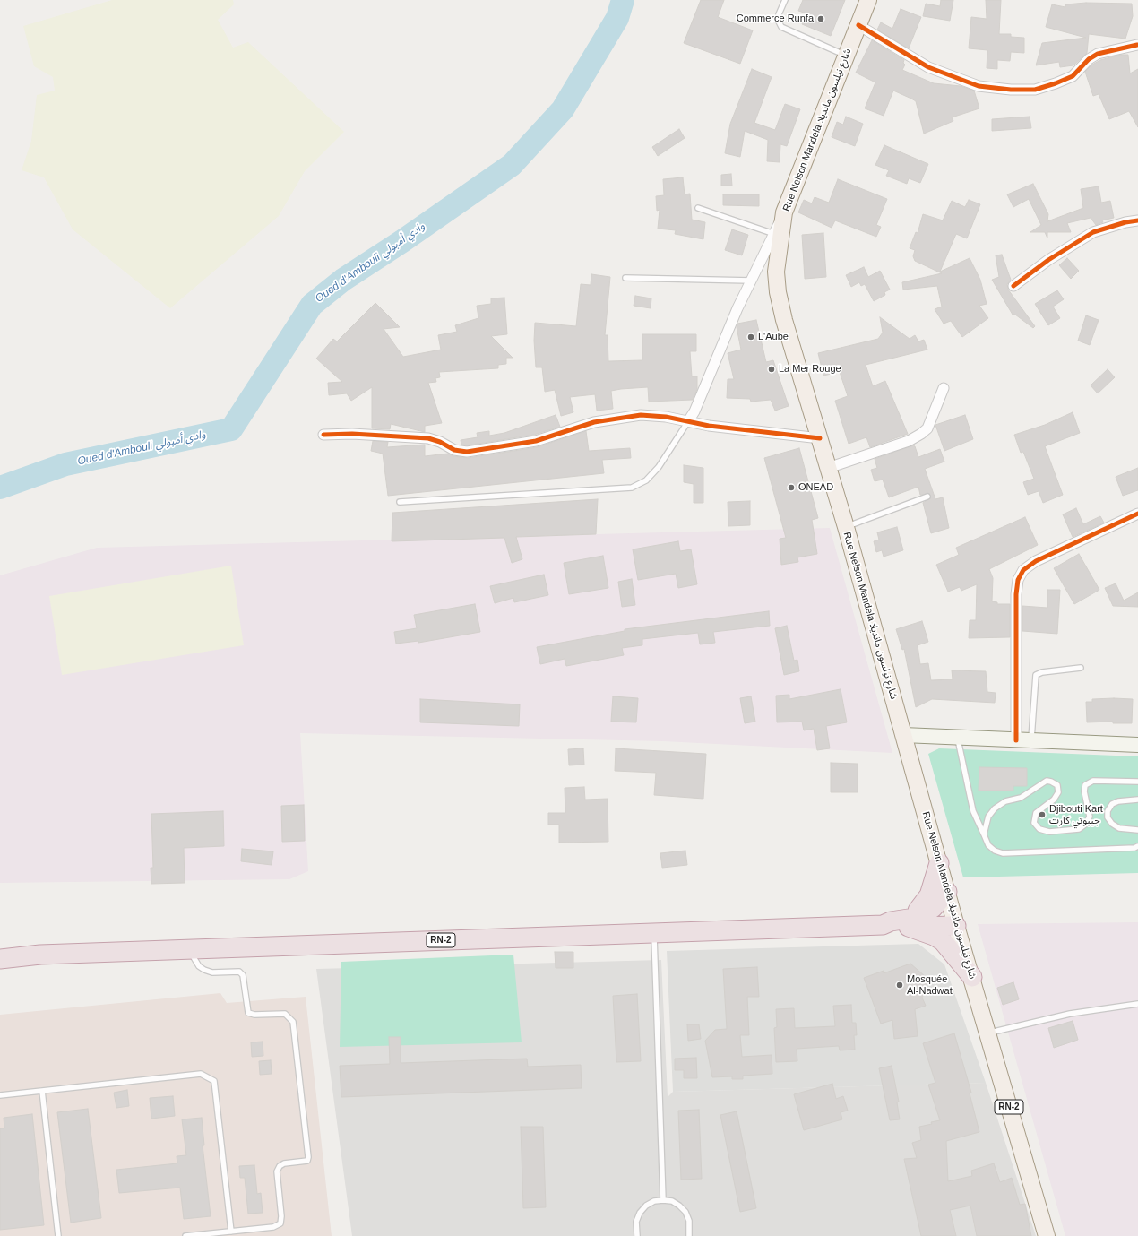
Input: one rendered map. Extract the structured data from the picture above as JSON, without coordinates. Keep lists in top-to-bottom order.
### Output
{
  "streets": {
    "highway": ["RN-2"],
    "main road": ["Rue Nelson Mandela شارع نيلسون مانديلا"]
  },
  "crossings": [
    ["Rue Nelson Mandela شارع نيلسون مانديلا", "RN-2"]
  ],
  "water": ["Oued d'Ambouli وادي أمبولي"],
  "places": [
    "Commerce Runfa",
    "L'Aube",
    "La Mer Rouge",
    "ONEAD",
    "Djibouti Kart جيبوتي كارت",
    "Mosquée Al-Nadwat"
  ]
}
